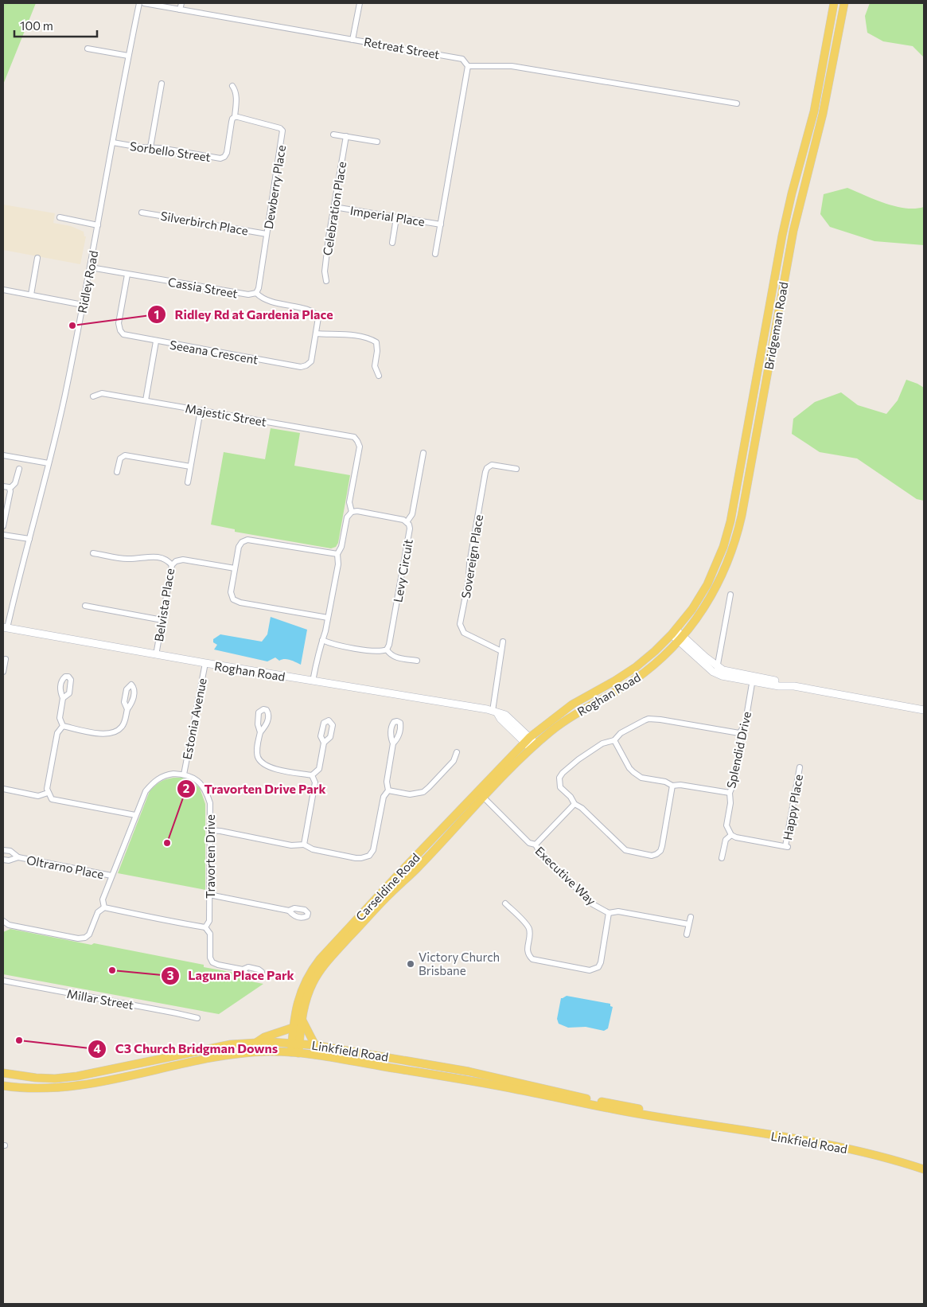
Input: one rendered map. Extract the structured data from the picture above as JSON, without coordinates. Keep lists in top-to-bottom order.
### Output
{
  "streets": {
    "main road": [
      "Bridgeman Road",
      "Roghan Road",
      "Carseldine Road",
      "Linkfield Road"
    ],
    "street": [
      "Retreat Street",
      "Sorbello Street",
      "Dewberry Place",
      "Celebration Place",
      "Imperial Place",
      "Silverbirch Place",
      "Ridley Road",
      "Cassia Street",
      "Seeana Crescent",
      "Majestic Street",
      "Sovereign Place",
      "Levy Circuit",
      "Belvista Place",
      "Estonia Avenue",
      "Splendid Drive",
      "Happy Place",
      "Travorten Drive",
      "Oltrarno Place",
      "Executive Way",
      "Millar Street"
    ]
  },
  "crossings": [
    ["Sorbello Street", "Dewberry Place"],
    ["Sorbello Street", "Ridley Road"],
    ["Dewberry Place", "Silverbirch Place"],
    ["Dewberry Place", "Cassia Street"],
    ["Celebration Place", "Imperial Place"],
    ["Ridley Road", "Cassia Street"],
    ["Ridley Road", "Roghan Road"],
    ["Cassia Street", "Seeana Crescent"],
    ["Bridgeman Road", "Roghan Road"],
    ["Majestic Street", "Levy Circuit"],
    ["Belvista Place", "Roghan Road"],
    ["Roghan Road", "Estonia Avenue"],
    ["Roghan Road", "Carseldine Road"],
    ["Estonia Avenue", "Travorten Drive"],
    ["Splendid Drive", "Happy Place"],
    ["Executive Way", "Carseldine Road"],
    ["Carseldine Road", "Linkfield Road"]
  ],
  "places": [
    "Ridley Rd at Gardenia Place",
    "Travorten Drive Park",
    "Victory Church Brisbane",
    "Laguna Place Park",
    "C3 Church Bridgman Downs"
  ],
  "scale_bar": "100 m"
}
